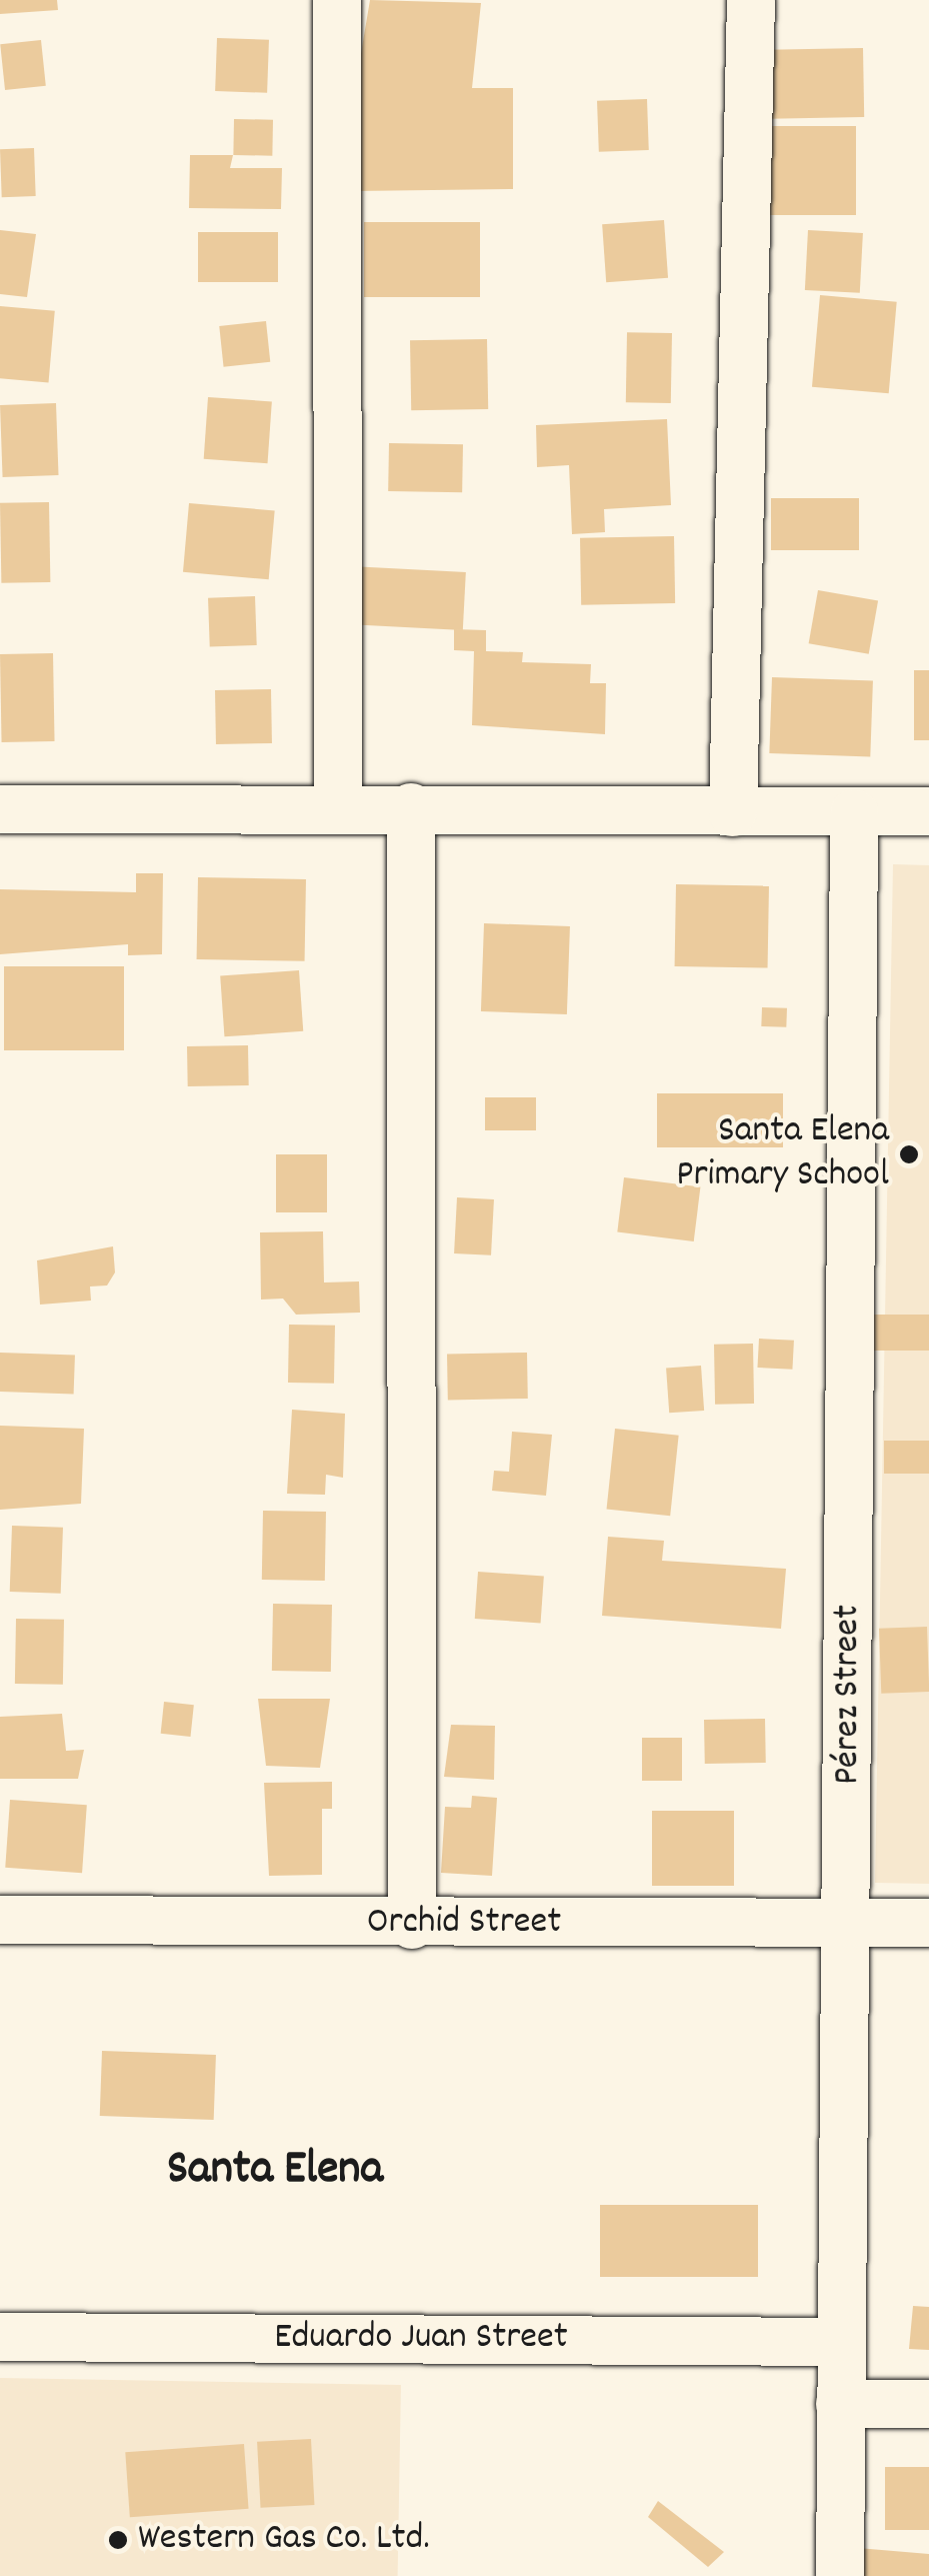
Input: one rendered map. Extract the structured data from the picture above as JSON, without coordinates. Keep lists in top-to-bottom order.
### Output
{
  "streets": {
    "street": ["Pérez Street", "Orchid Street", "Eduardo Juan Street"]
  },
  "crossings": [
    ["Pérez Street", "Orchid Street"],
    ["Pérez Street", "Eduardo Juan Street"]
  ],
  "districts": ["Santa Elena"],
  "places": ["Santa Elena Primary School", "Western Gas Co. Ltd."]
}
